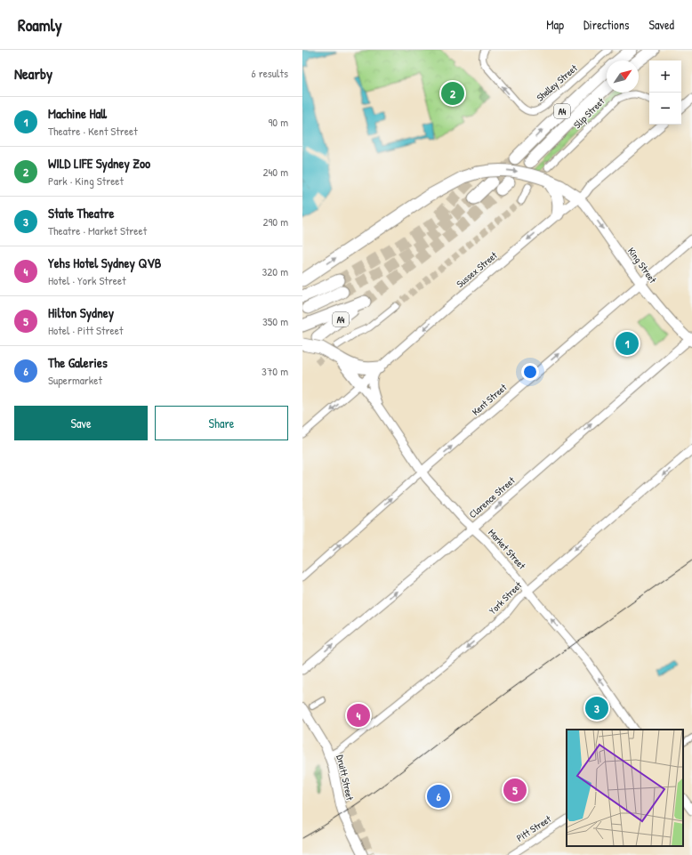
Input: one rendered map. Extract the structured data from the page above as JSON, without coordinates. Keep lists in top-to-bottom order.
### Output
{
  "streets": {
    "highway": ["A4"],
    "main road": ["King Street", "Druitt Street"],
    "street": [
      "Shelley Street",
      "Slip Street",
      "Sussex Street",
      "Kent Street",
      "Clarence Street",
      "Market Street",
      "York Street",
      "Pitt Street"
    ]
  },
  "crossings": [
    ["King Street", "Sussex Street"],
    ["King Street", "Kent Street"],
    ["King Street", "Clarence Street"],
    ["Sussex Street", "Market Street"],
    ["Kent Street", "Market Street"],
    ["Clarence Street", "Market Street"],
    ["Market Street", "York Street"],
    ["York Street", "Druitt Street"]
  ],
  "one_way": [
    "King Street",
    "Sussex Street",
    "Kent Street",
    "Clarence Street",
    "Market Street",
    "York Street"
  ],
  "north": "top right",
  "page": {
    "header": "Roamly",
    "nav": ["Map", "Directions", "Saved"],
    "heading": ["Nearby", "6 results"],
    "map_buttons": ["+", "−"],
    "pins": [
      "2",
      "1",
      "3",
      "4",
      "5",
      "6"
    ],
    "list": [
      {
        "mark": "1",
        "name": "Machine Hall",
        "note": "Theatre · Kent Street",
        "value": "90 m"
      },
      {
        "mark": "2",
        "name": "WILD LIFE Sydney Zoo",
        "note": "Park · King Street",
        "value": "240 m"
      },
      {
        "mark": "3",
        "name": "State Theatre",
        "note": "Theatre · Market Street",
        "value": "290 m"
      },
      {
        "mark": "4",
        "name": "Yehs Hotel Sydney QVB",
        "note": "Hotel · York Street",
        "value": "320 m"
      },
      {
        "mark": "5",
        "name": "Hilton Sydney",
        "note": "Hotel · Pitt Street",
        "value": "350 m"
      },
      {
        "mark": "6",
        "name": "The Galeries",
        "note": "Supermarket",
        "value": "370 m"
      }
    ],
    "buttons": ["Save", "Share"]
  }
}
